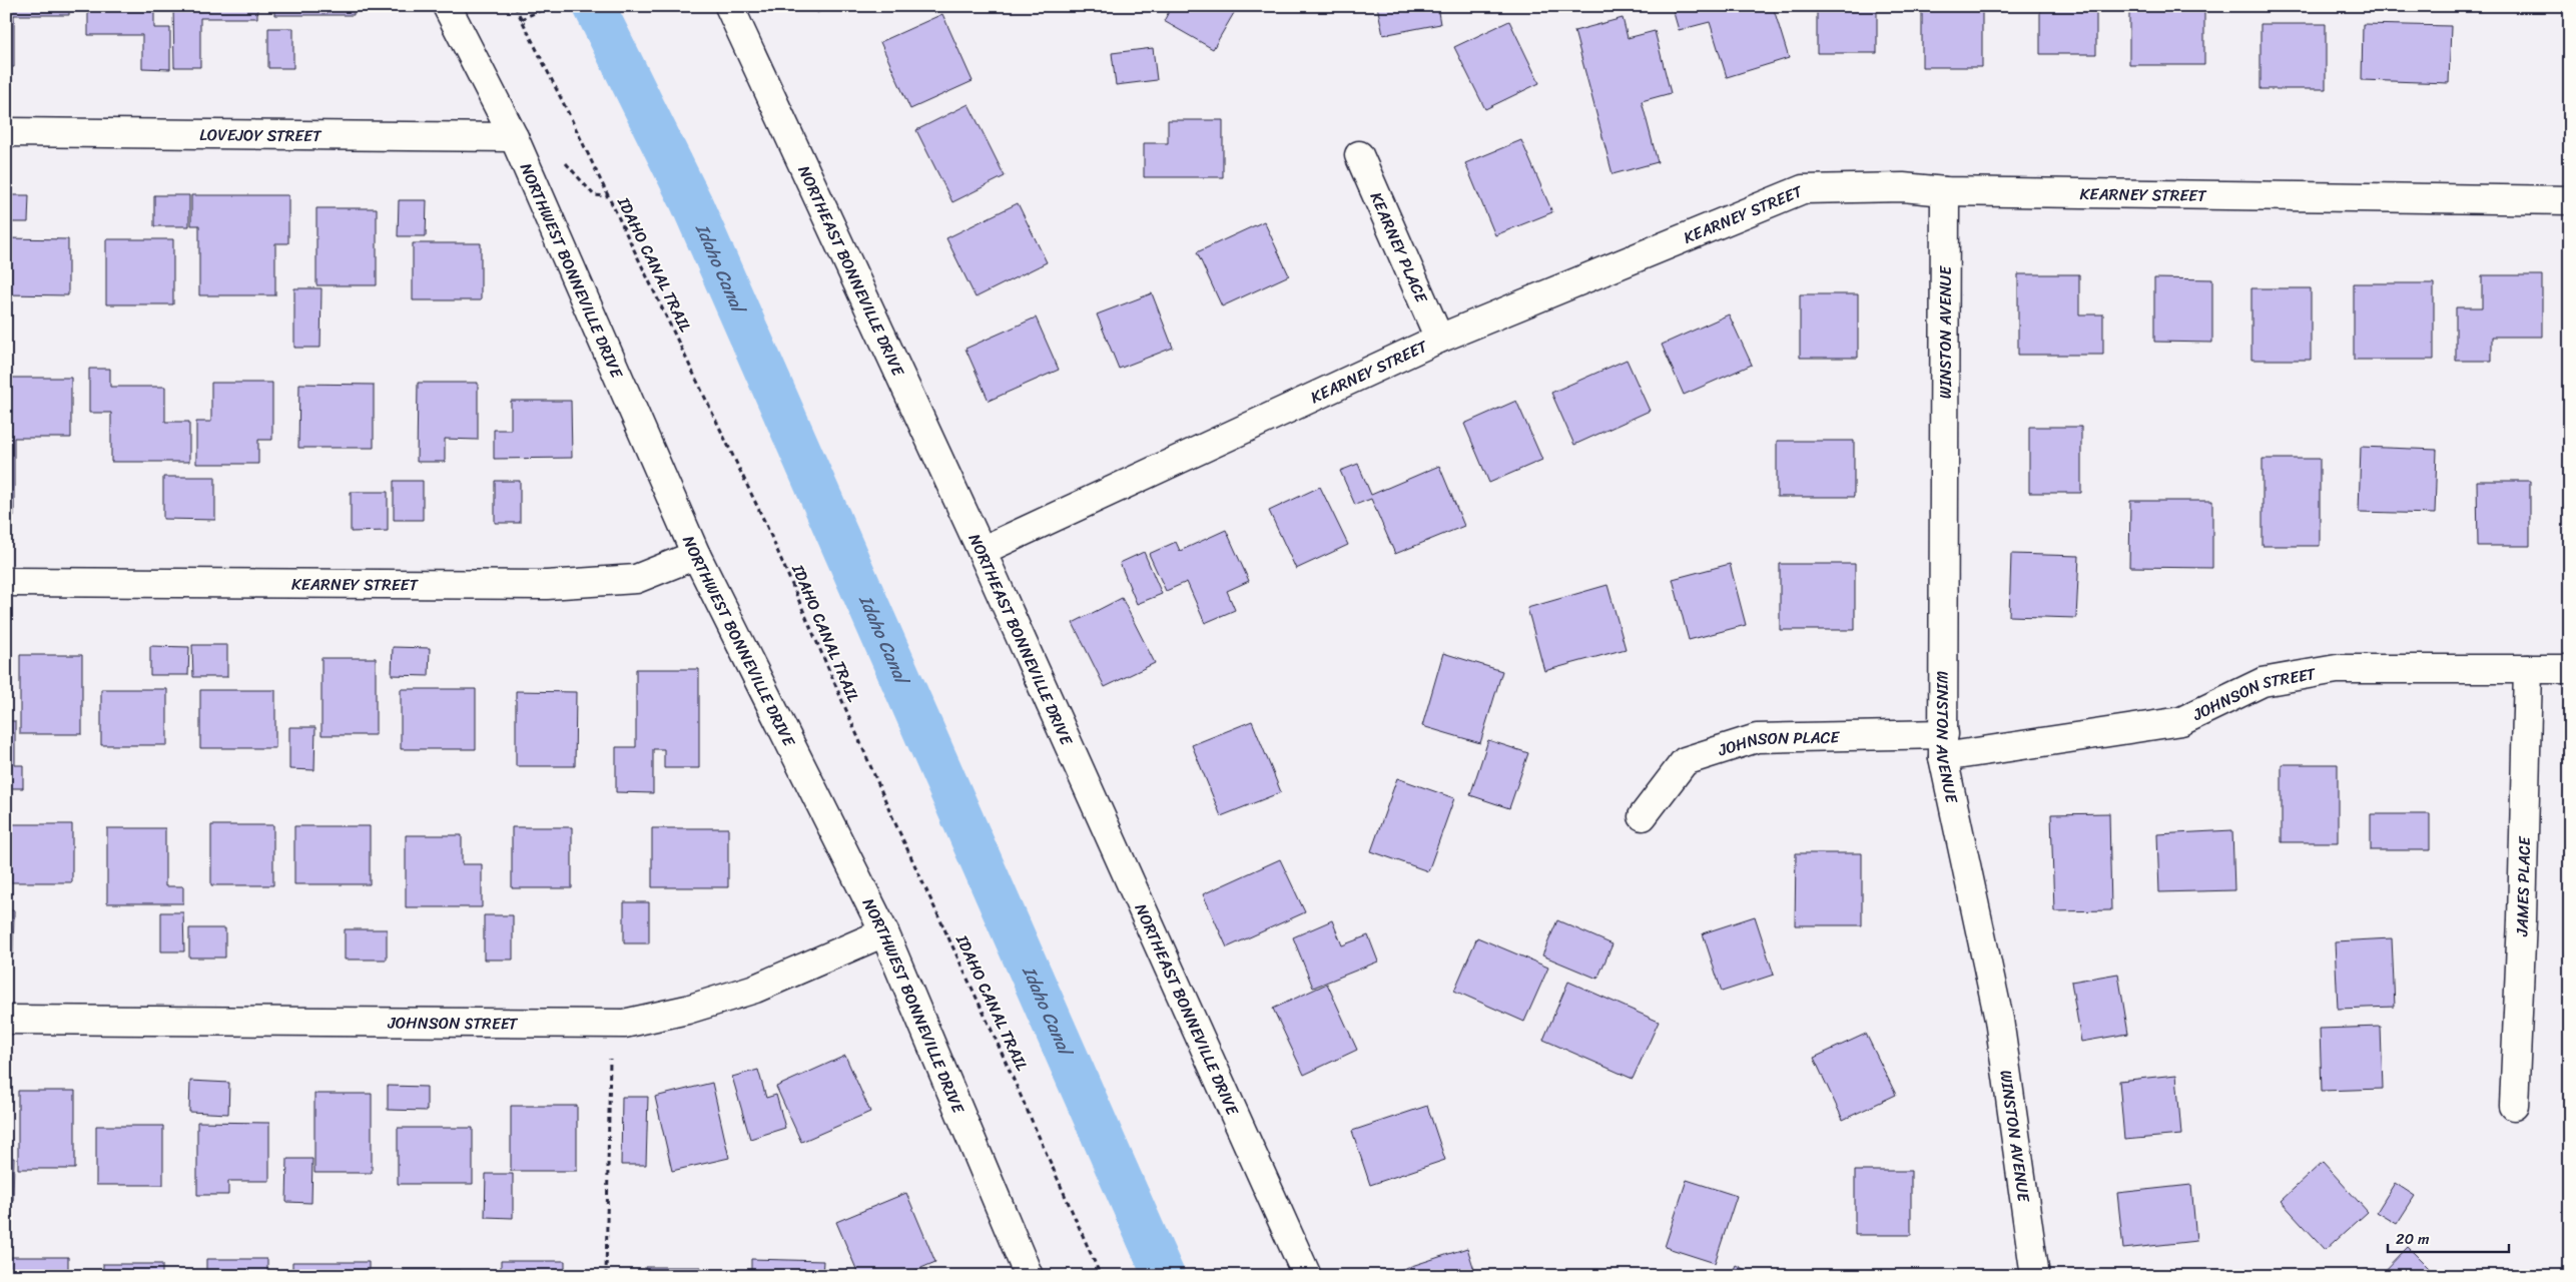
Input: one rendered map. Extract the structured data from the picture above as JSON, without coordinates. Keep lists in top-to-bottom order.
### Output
{
  "streets": {
    "street": [
      "LOVEJOY STREET",
      "KEARNEY STREET",
      "KEARNEY PLACE",
      "NORTHWEST BONNEVILLE DRIVE",
      "NORTHEAST BONNEVILLE DRIVE",
      "WINSTON AVENUE",
      "JOHNSON STREET",
      "JOHNSON PLACE",
      "JAMES PLACE"
    ],
    "path": ["IDAHO CANAL TRAIL"]
  },
  "crossings": [
    ["LOVEJOY STREET", "NORTHWEST BONNEVILLE DRIVE"],
    ["KEARNEY STREET", "KEARNEY PLACE"],
    ["KEARNEY STREET", "NORTHWEST BONNEVILLE DRIVE"],
    ["KEARNEY STREET", "NORTHEAST BONNEVILLE DRIVE"],
    ["KEARNEY STREET", "WINSTON AVENUE"],
    ["NORTHWEST BONNEVILLE DRIVE", "JOHNSON STREET"],
    ["WINSTON AVENUE", "JOHNSON STREET"],
    ["WINSTON AVENUE", "JOHNSON PLACE"],
    ["JOHNSON STREET", "JOHNSON PLACE"],
    ["JOHNSON STREET", "JAMES PLACE"]
  ],
  "water": ["Idaho Canal"],
  "scale_bar": "20 m"
}
